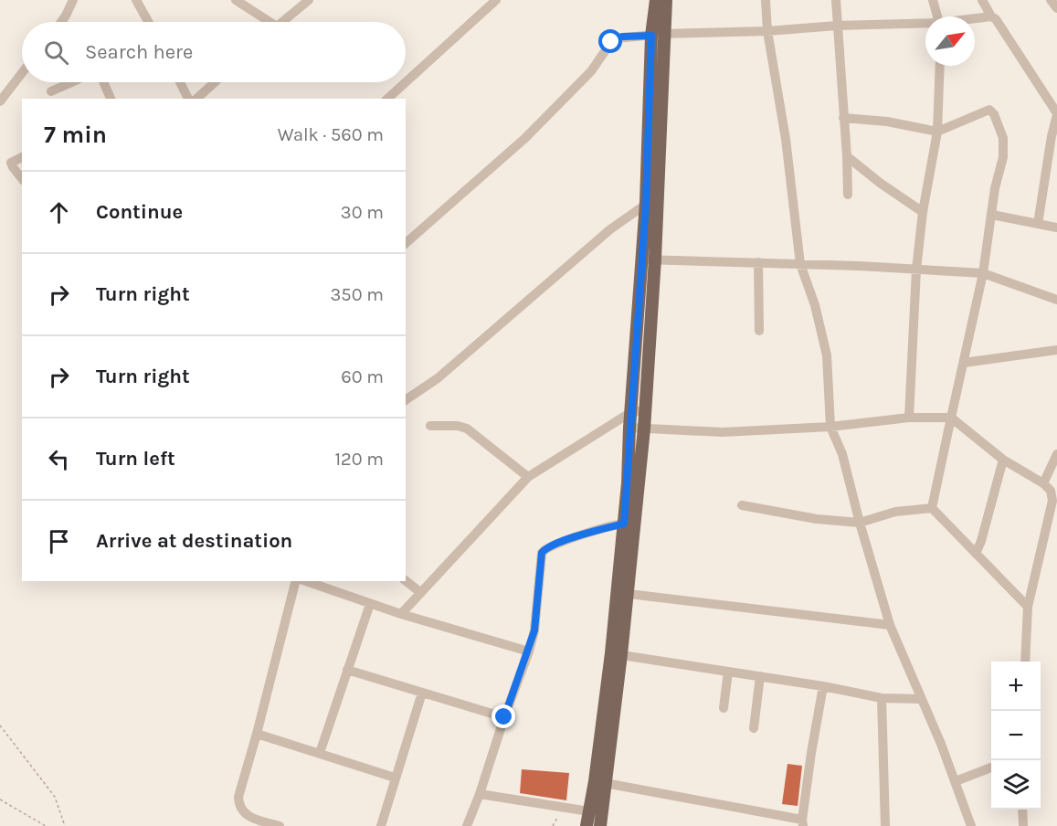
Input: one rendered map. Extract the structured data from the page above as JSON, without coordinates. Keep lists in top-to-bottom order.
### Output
{
  "north": "top right",
  "page": {
    "search": "Search here",
    "heading": ["7 min", "Walk · 560 m"],
    "list": [
      ["Continue", "30 m"],
      ["Turn right", "350 m"],
      ["Turn right", "60 m"],
      ["Turn left", "120 m"],
      "Arrive at destination"
    ],
    "map_buttons": ["+", "−"]
  }
}
